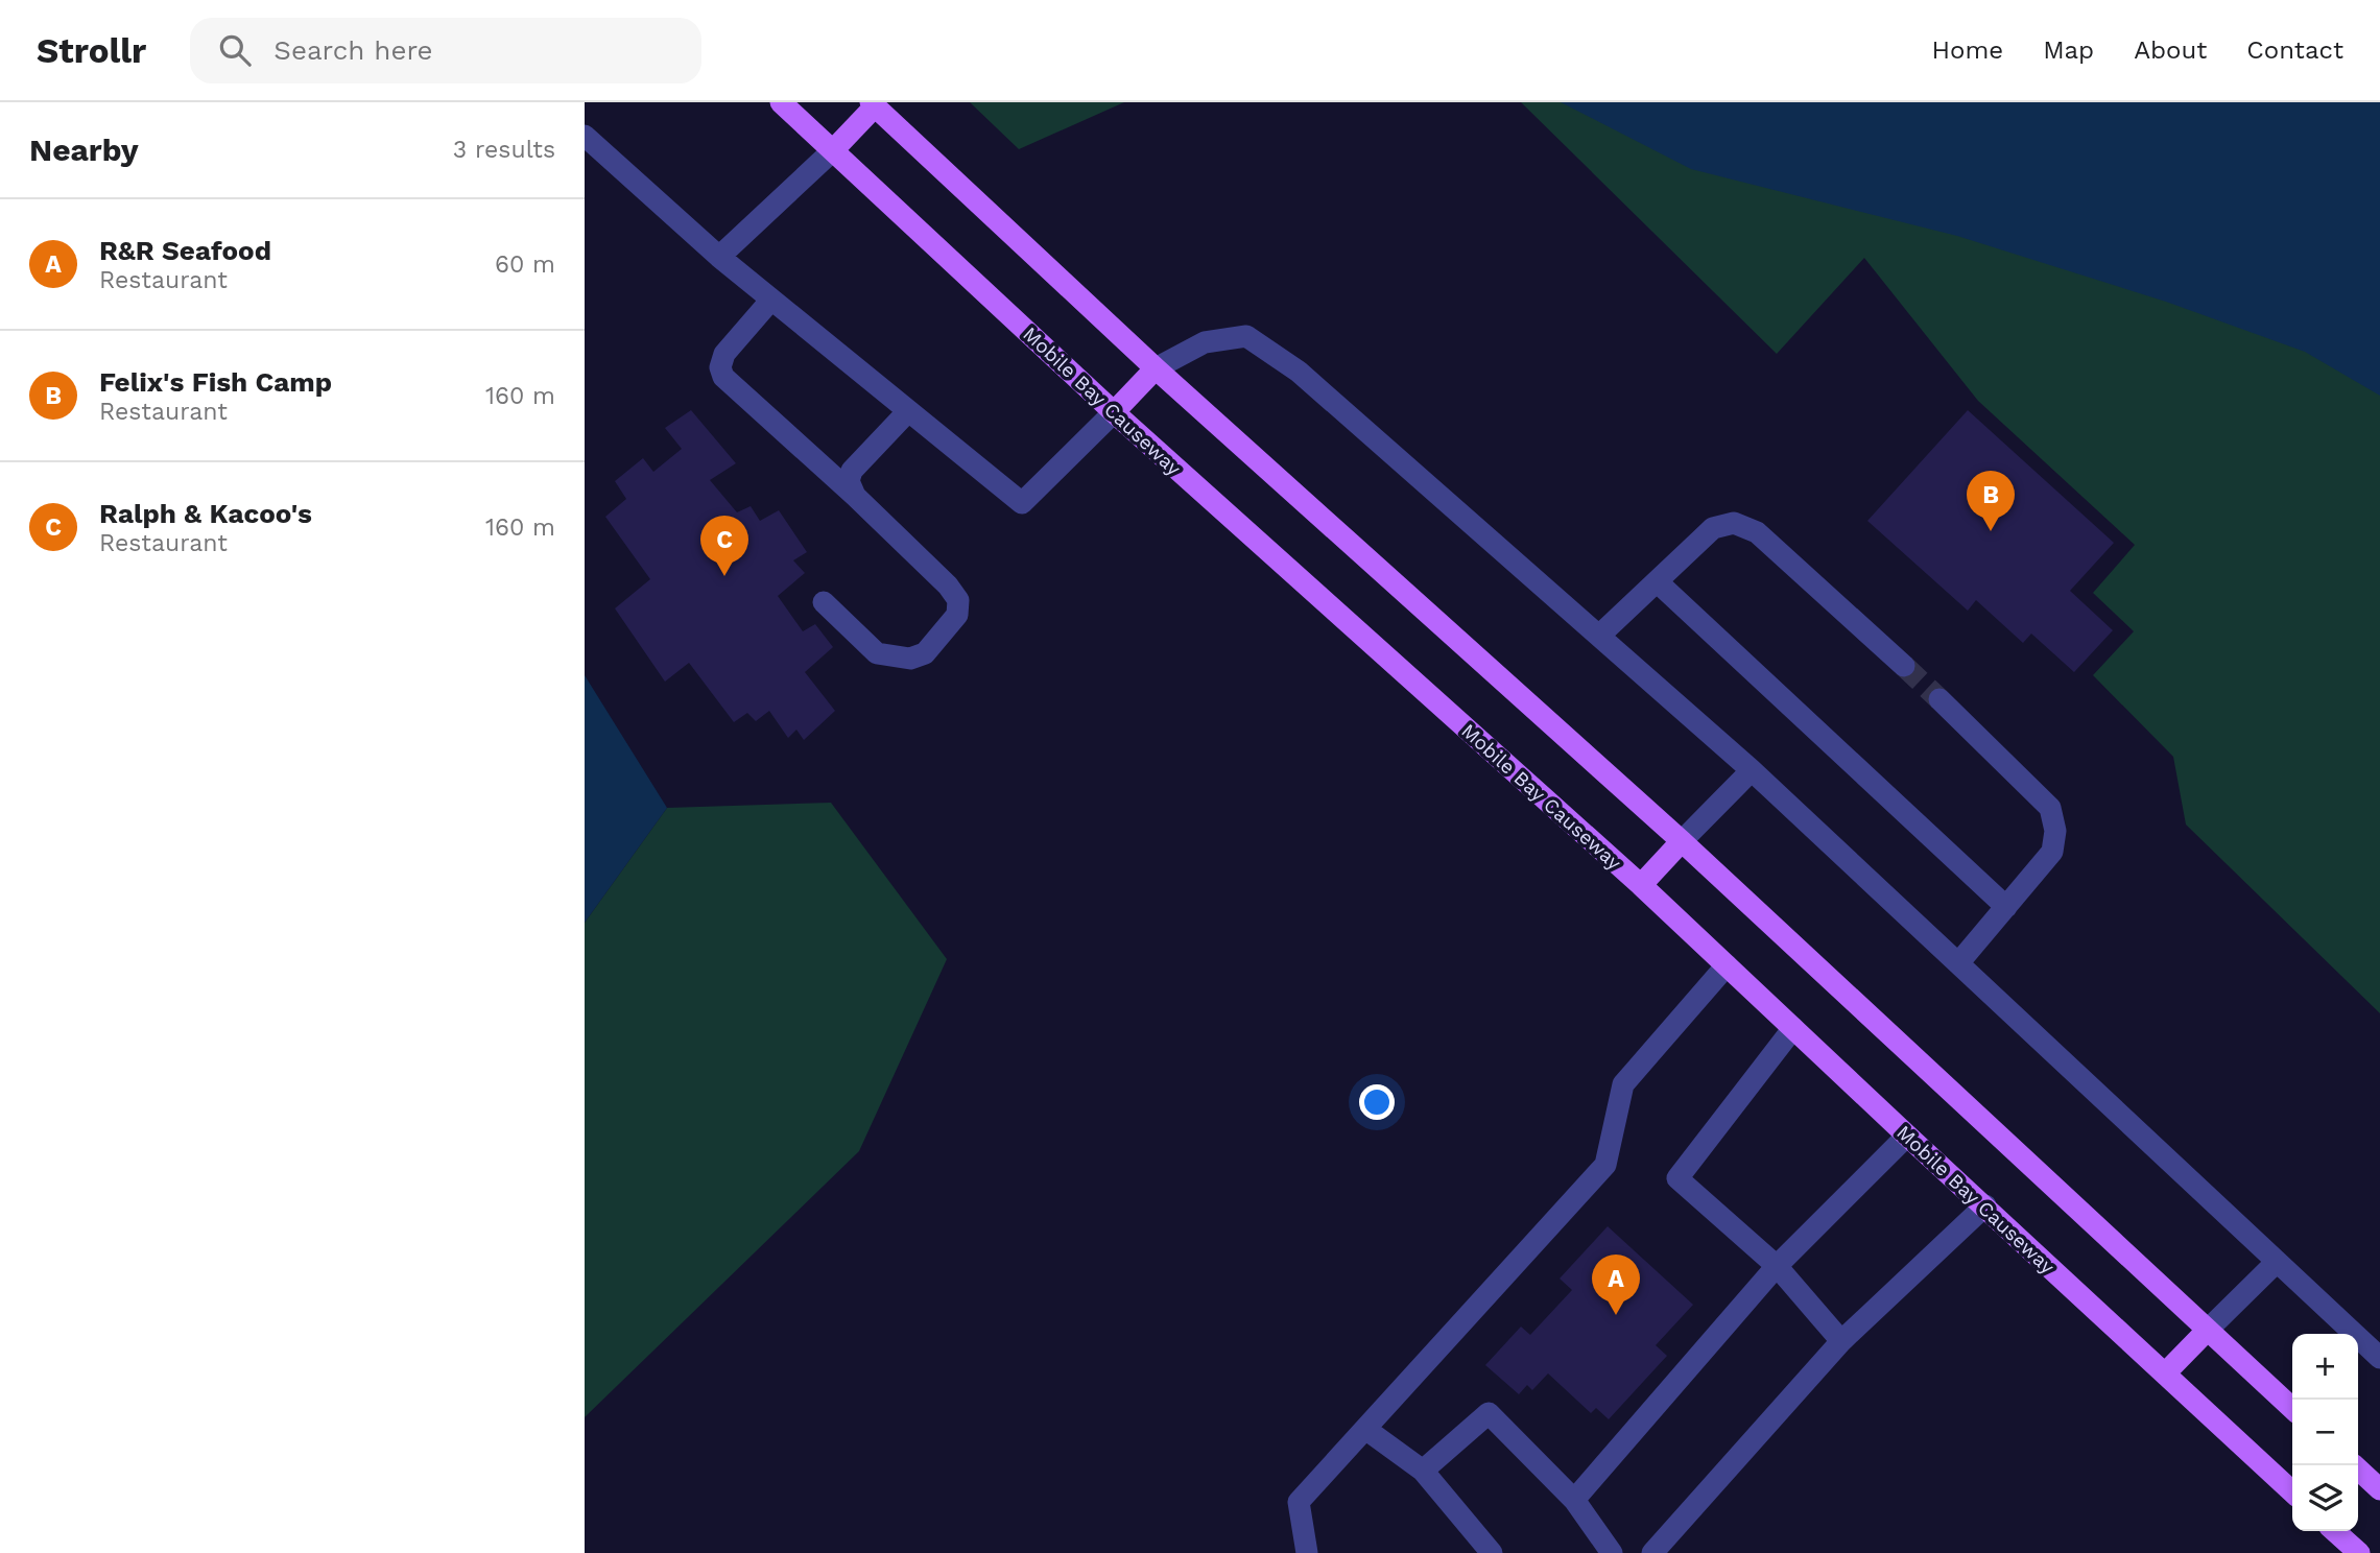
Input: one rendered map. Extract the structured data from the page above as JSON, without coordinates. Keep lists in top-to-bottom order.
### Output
{
  "streets": {
    "main road": ["Mobile Bay Causeway"]
  },
  "page": {
    "header": "Strollr",
    "search": "Search here",
    "nav": [
      "Home",
      "Map",
      "About",
      "Contact"
    ],
    "heading": ["Nearby", "3 results"],
    "list": [
      {
        "mark": "A",
        "name": "R&R Seafood",
        "note": "Restaurant",
        "value": "60 m"
      },
      {
        "mark": "B",
        "name": "Felix's Fish Camp",
        "note": "Restaurant",
        "value": "160 m"
      },
      {
        "mark": "C",
        "name": "Ralph & Kacoo's",
        "note": "Restaurant",
        "value": "160 m"
      }
    ],
    "pins": ["B", "C", "A"],
    "map_buttons": ["+", "−"]
  }
}
